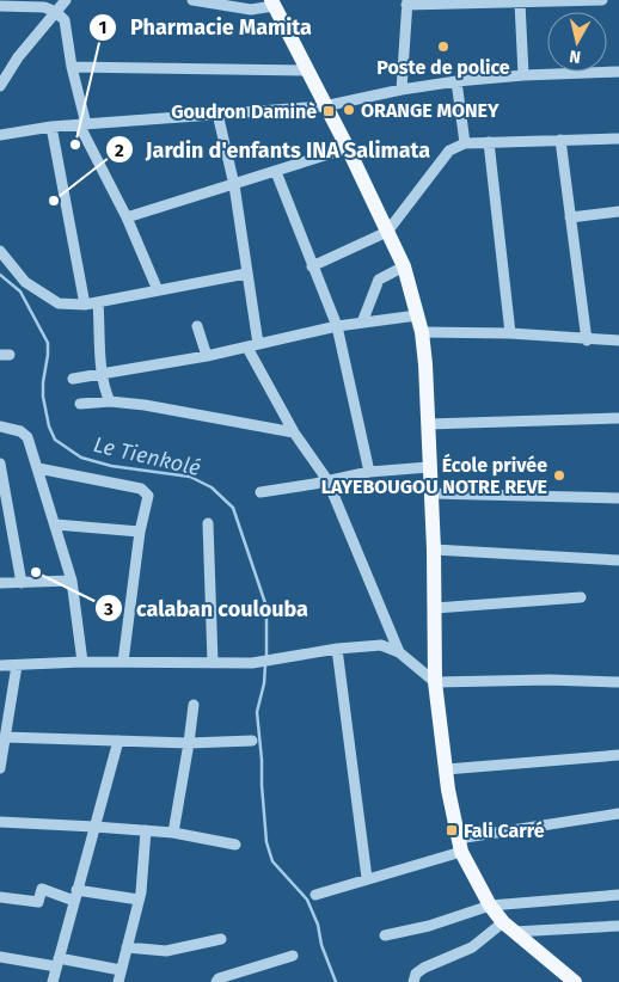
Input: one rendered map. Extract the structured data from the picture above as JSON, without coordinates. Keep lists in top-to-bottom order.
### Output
{
  "water": ["Le Tienkolé"],
  "places": {
    "other": [
      "Poste de police",
      "ORANGE MONEY",
      "Pharmacie Mamita",
      "Jardin d'enfants INA Salimata",
      "École privée LAYEBOUGOU NOTRE REVE",
      "calaban coulouba"
    ],
    "transit": ["Goudron Daminè", "Fali Carré"]
  },
  "north": "bottom"
}
